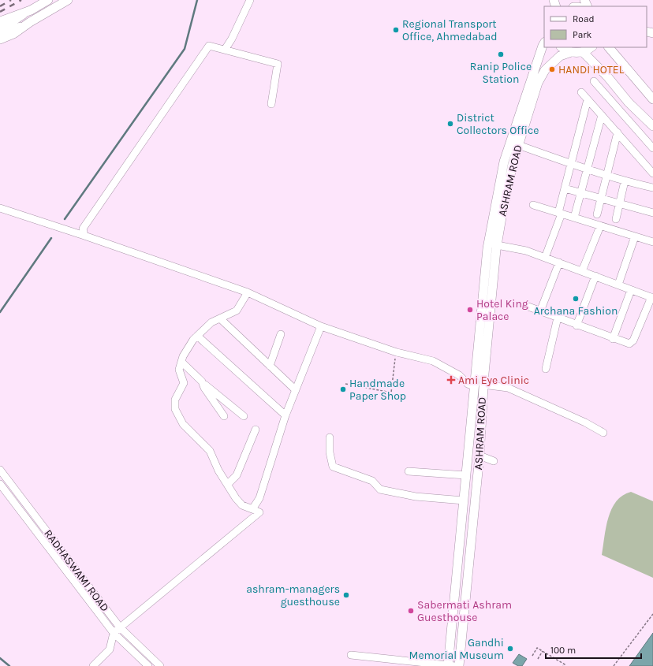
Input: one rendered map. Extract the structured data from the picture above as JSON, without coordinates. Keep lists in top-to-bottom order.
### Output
{
  "streets": {
    "main road": ["ASHRAM ROAD"],
    "street": ["RADHASWAMI ROAD"]
  },
  "places": {
    "other": [
      "Regional Transport Office, Ahmedabad",
      "Ranip Police Station",
      "HANDI HOTEL",
      "District Collectors Office",
      "Archana Fashion",
      "Hotel King Palace",
      "Handmade Paper Shop",
      "ashram-managers guesthouse",
      "Sabermati Ashram Guesthouse",
      "Gandhi Memorial Museum"
    ],
    "health": ["Ami Eye Clinic"]
  },
  "legend": ["Road", "Park"],
  "scale_bar": "100 m"
}
